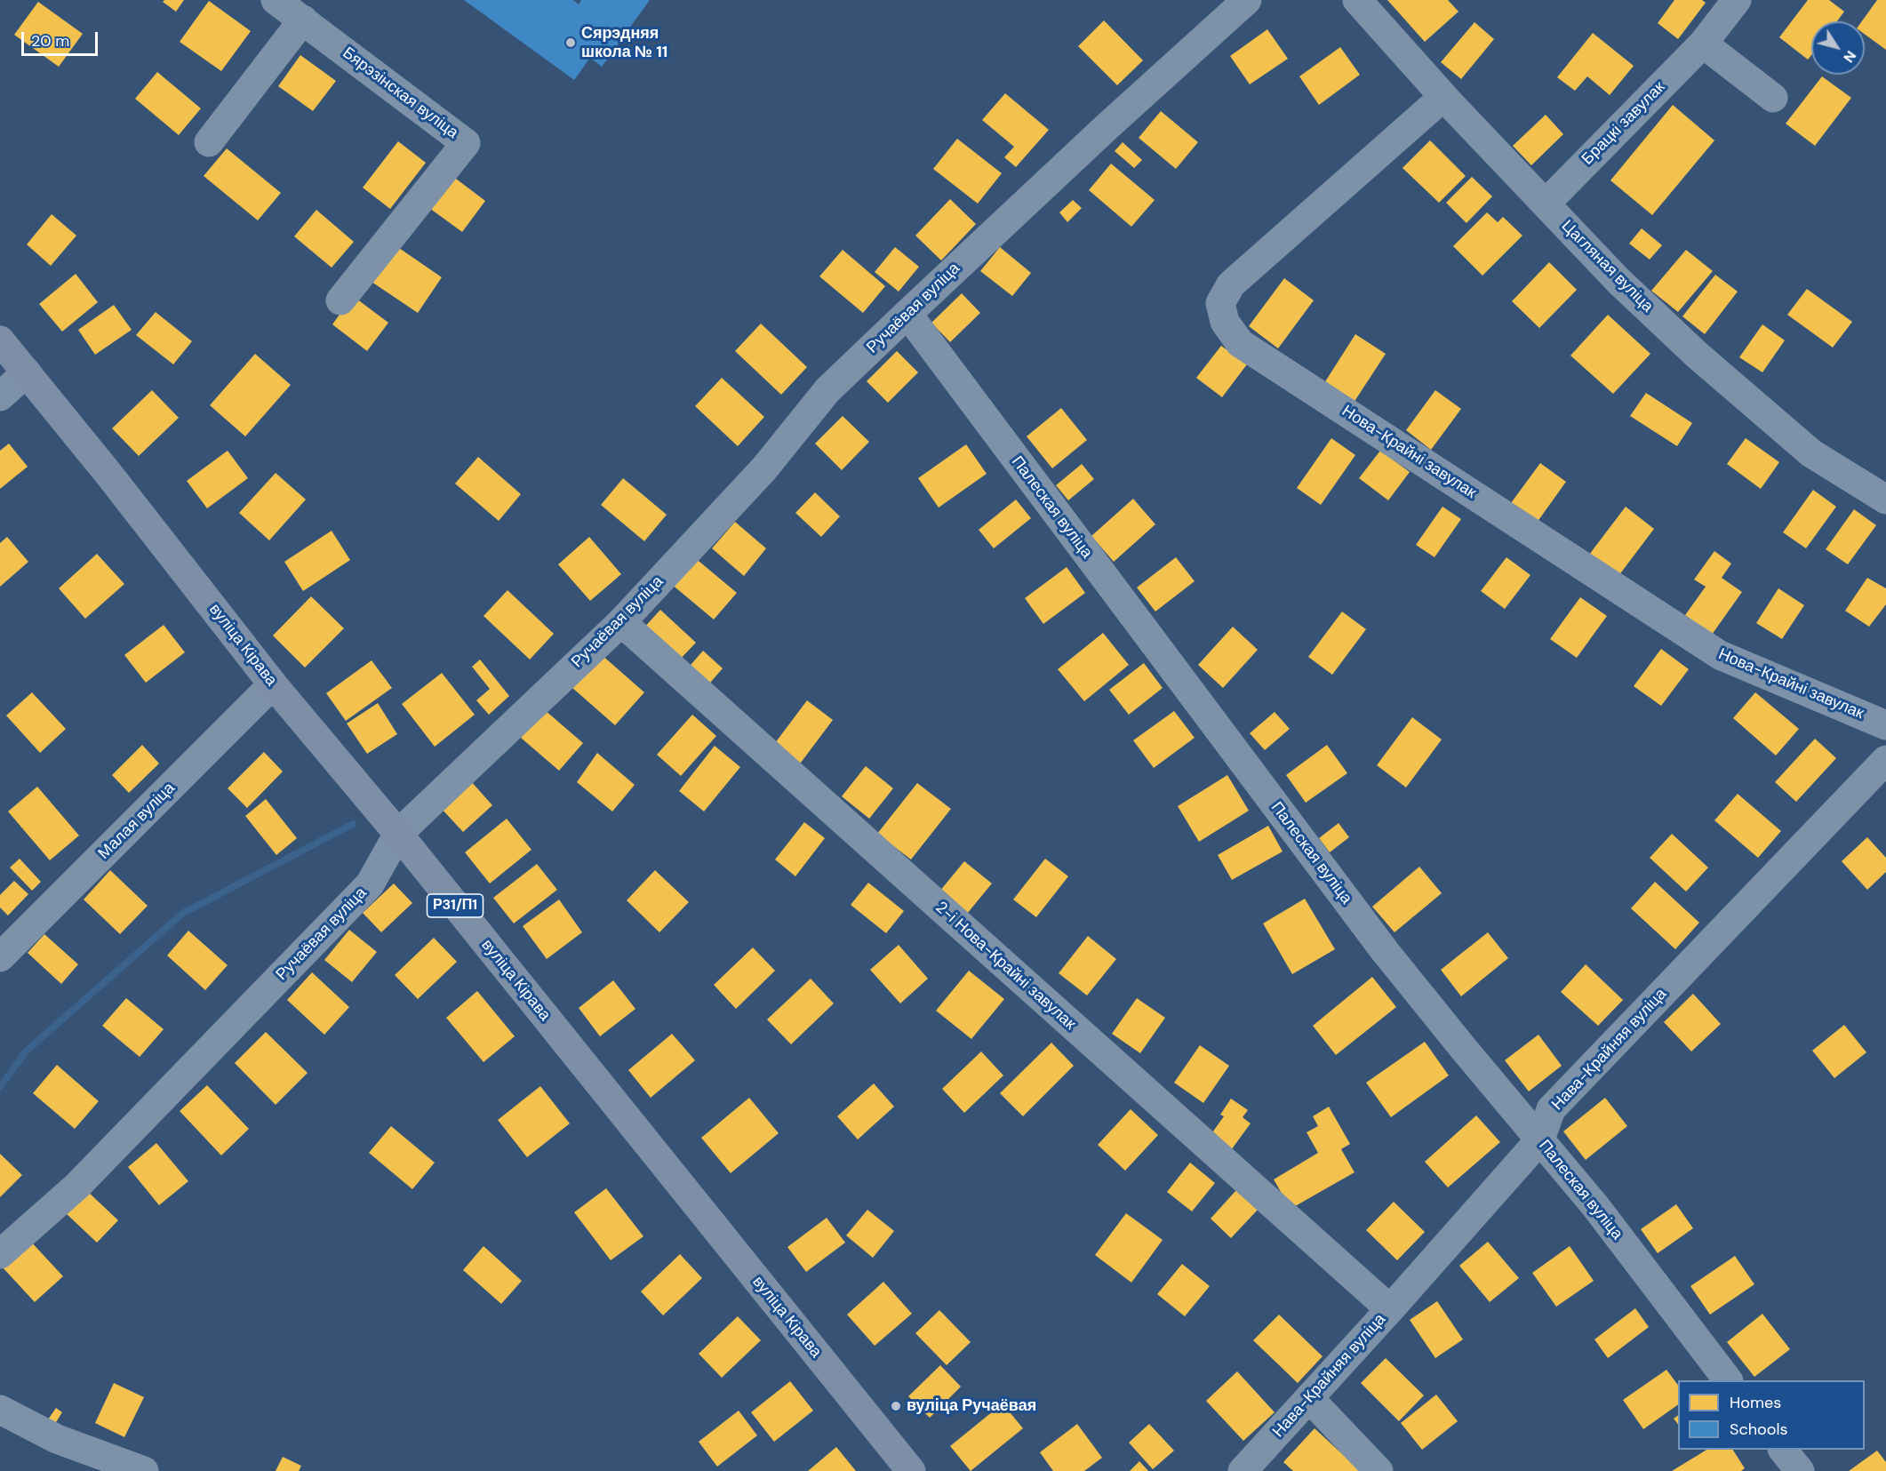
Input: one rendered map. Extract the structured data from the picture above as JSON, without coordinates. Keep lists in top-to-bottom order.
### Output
{
  "streets": {
    "main road": ["вуліца Кірава", "Р31/П1"],
    "street": [
      "Бярэзінская вуліца",
      "Брацкі завулак",
      "Цагляная вуліца",
      "Ручаёвая вуліца",
      "Нова-Крайні завулак",
      "Палеская вуліца",
      "Малая вуліца",
      "2-і Нова-Крайні завулак",
      "Нава-Крайняя вуліца"
    ]
  },
  "crossings": [
    ["Брацкі завулак", "Цагляная вуліца"],
    ["Цагляная вуліца", "Нова-Крайні завулак"],
    ["Ручаёвая вуліца", "Палеская вуліца"],
    ["Ручаёвая вуліца", "вуліца Кірава"],
    ["Ручаёвая вуліца", "2-і Нова-Крайні завулак"],
    ["Палеская вуліца", "Нава-Крайняя вуліца"],
    ["вуліца Кірава", "Малая вуліца"],
    ["2-і Нова-Крайні завулак", "Нава-Крайняя вуліца"]
  ],
  "places": ["Сярэдняя школа № 11", "вуліца Ручаёвая"],
  "legend": ["Homes", "Schools"],
  "scale_bar": "20 m",
  "north": "bottom right"
}
